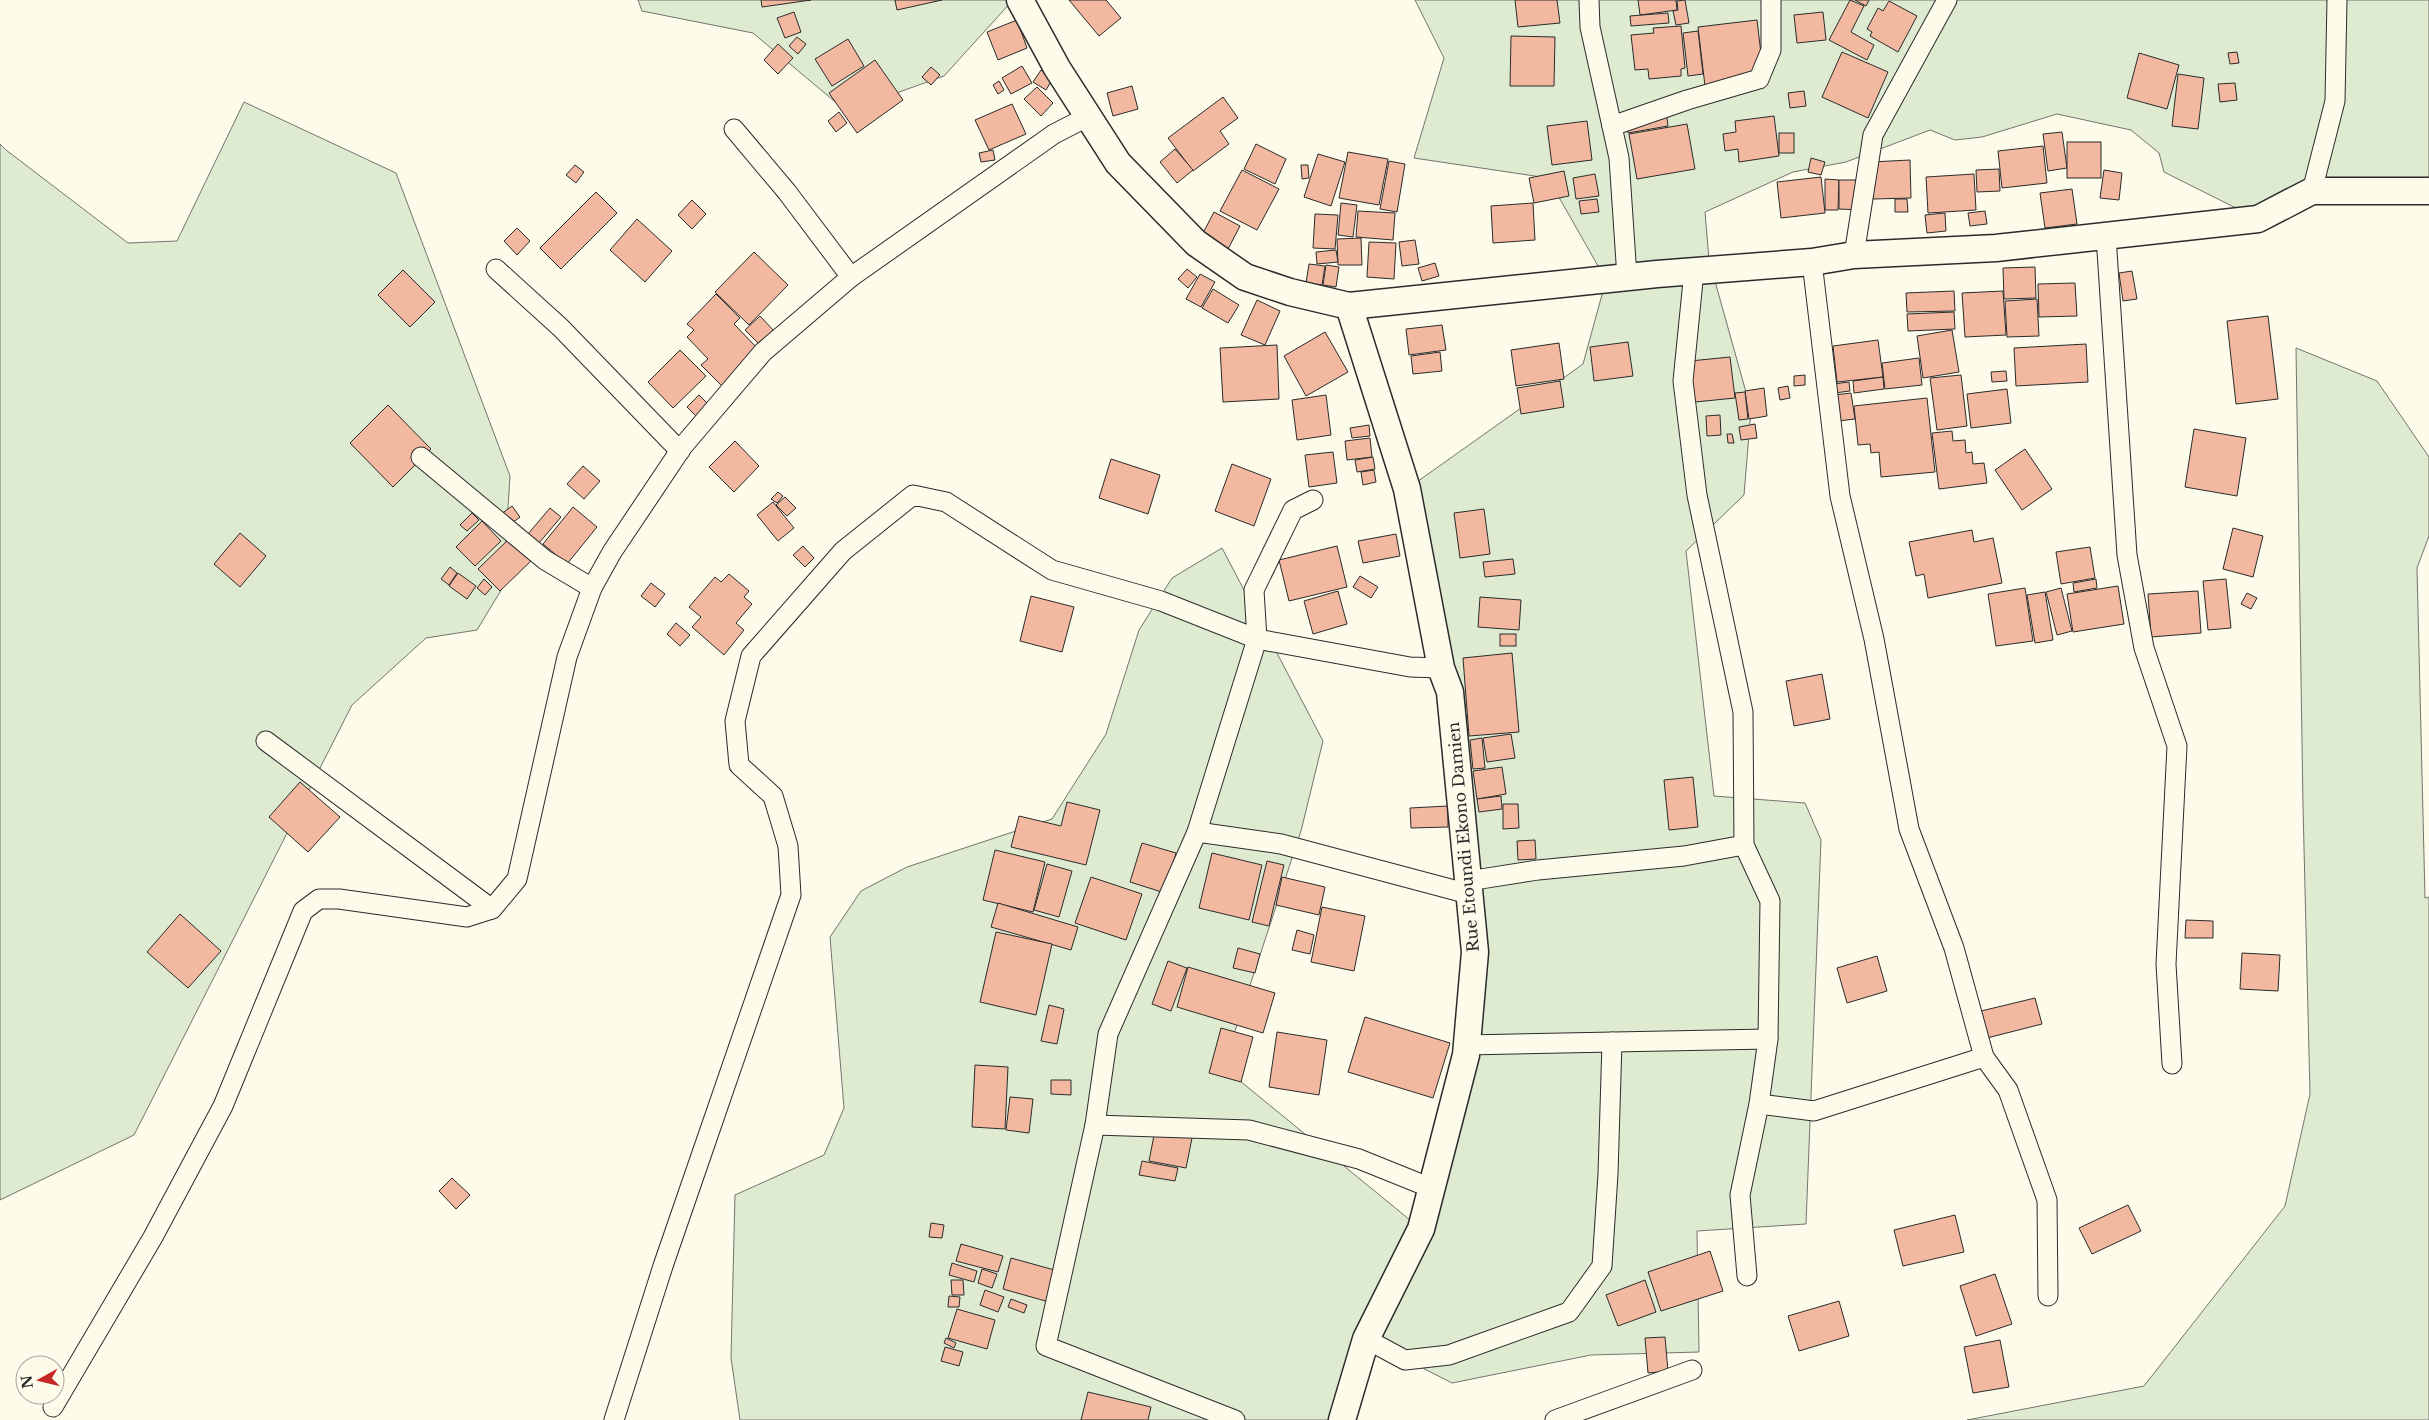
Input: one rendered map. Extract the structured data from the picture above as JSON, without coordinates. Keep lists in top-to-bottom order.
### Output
{
  "streets": {
    "street": ["Rue Etoundi Ekono Damien"]
  },
  "north": "left"
}
